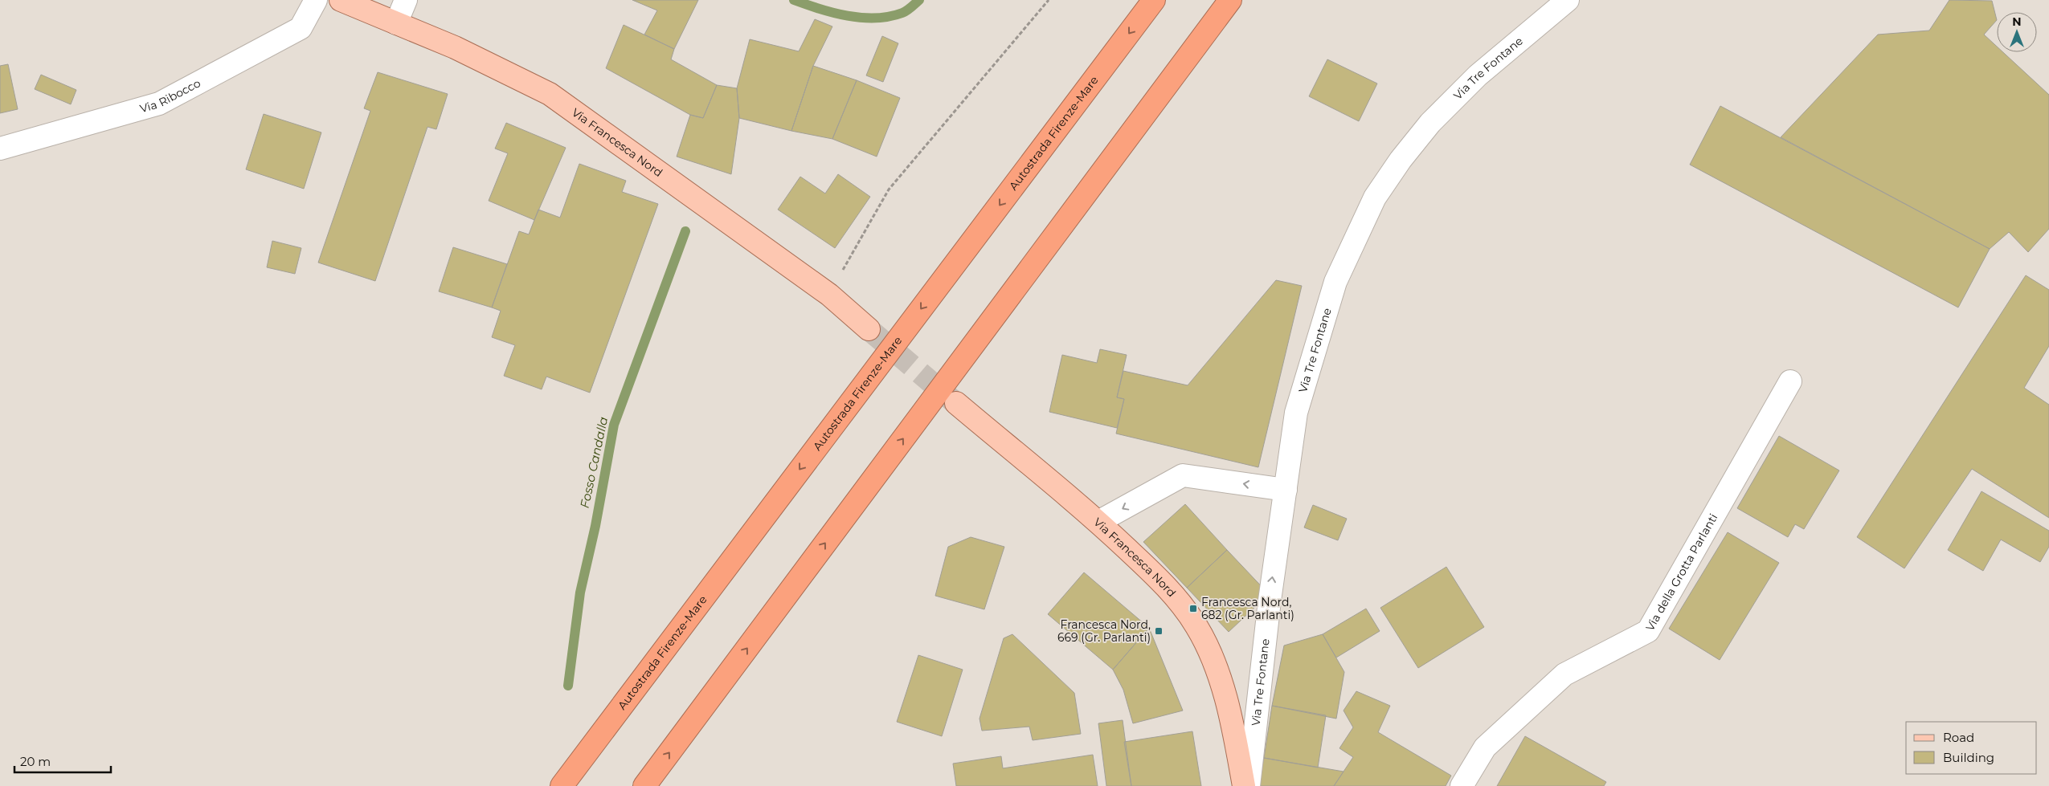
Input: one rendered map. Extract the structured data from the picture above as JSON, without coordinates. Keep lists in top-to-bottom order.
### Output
{
  "streets": {
    "highway": ["Autostrada Firenze-Mare"],
    "main road": ["Via Francesca Nord"],
    "street": ["Via Tre Fontane", "Via Ribocco", "Via della Grotta Parlanti"]
  },
  "water": ["Fosso Candalla"],
  "places": {
    "transit": ["Francesca Nord, 682 (Gr. Parlanti)", "Francesca Nord, 669 (Gr. Parlanti)"]
  },
  "legend": ["Road", "Building"],
  "scale_bar": "20 m",
  "north": "top"
}
